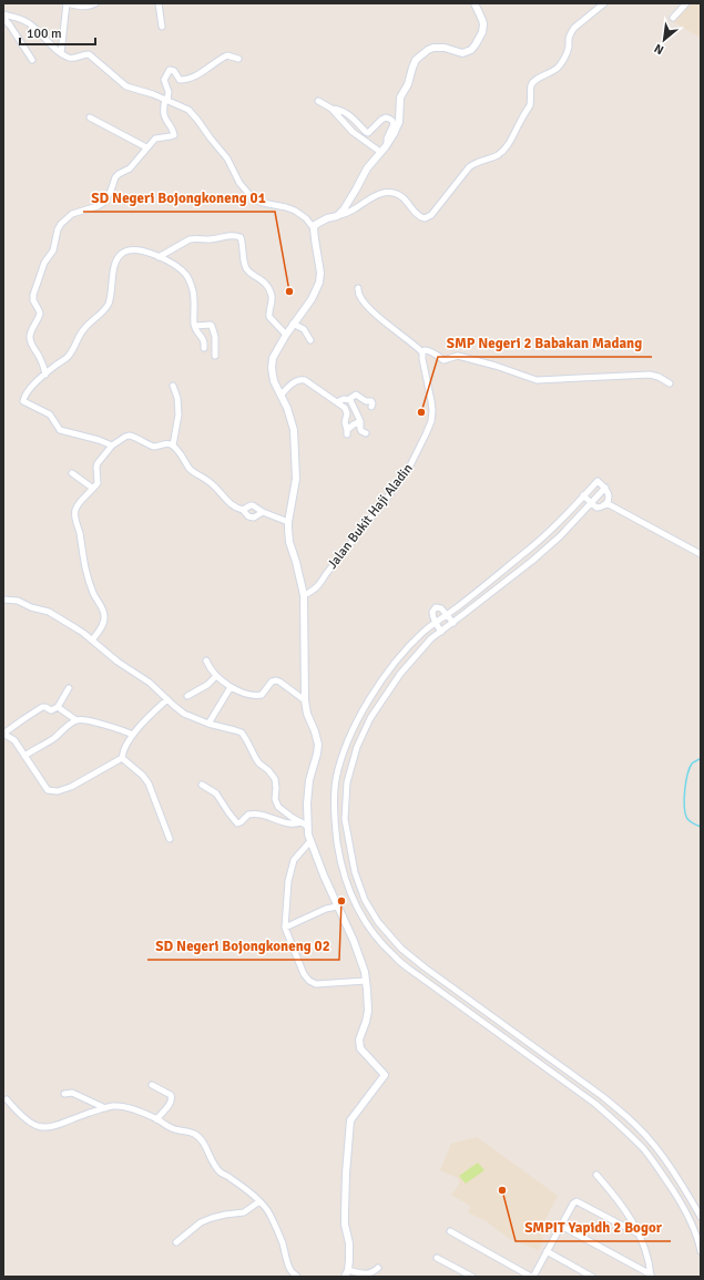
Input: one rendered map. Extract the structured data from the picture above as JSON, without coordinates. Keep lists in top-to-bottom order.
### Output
{
  "streets": {
    "street": ["Jalan Bukit Haji Aladin"]
  },
  "places": [
    "SD Negeri Bojongkoneng 01",
    "SMP Negeri 2 Babakan Madang",
    "SD Negeri Bojongkoneng 02",
    "SMPIT Yapidh 2 Bogor"
  ],
  "scale_bar": "100 m",
  "north": "bottom left"
}
